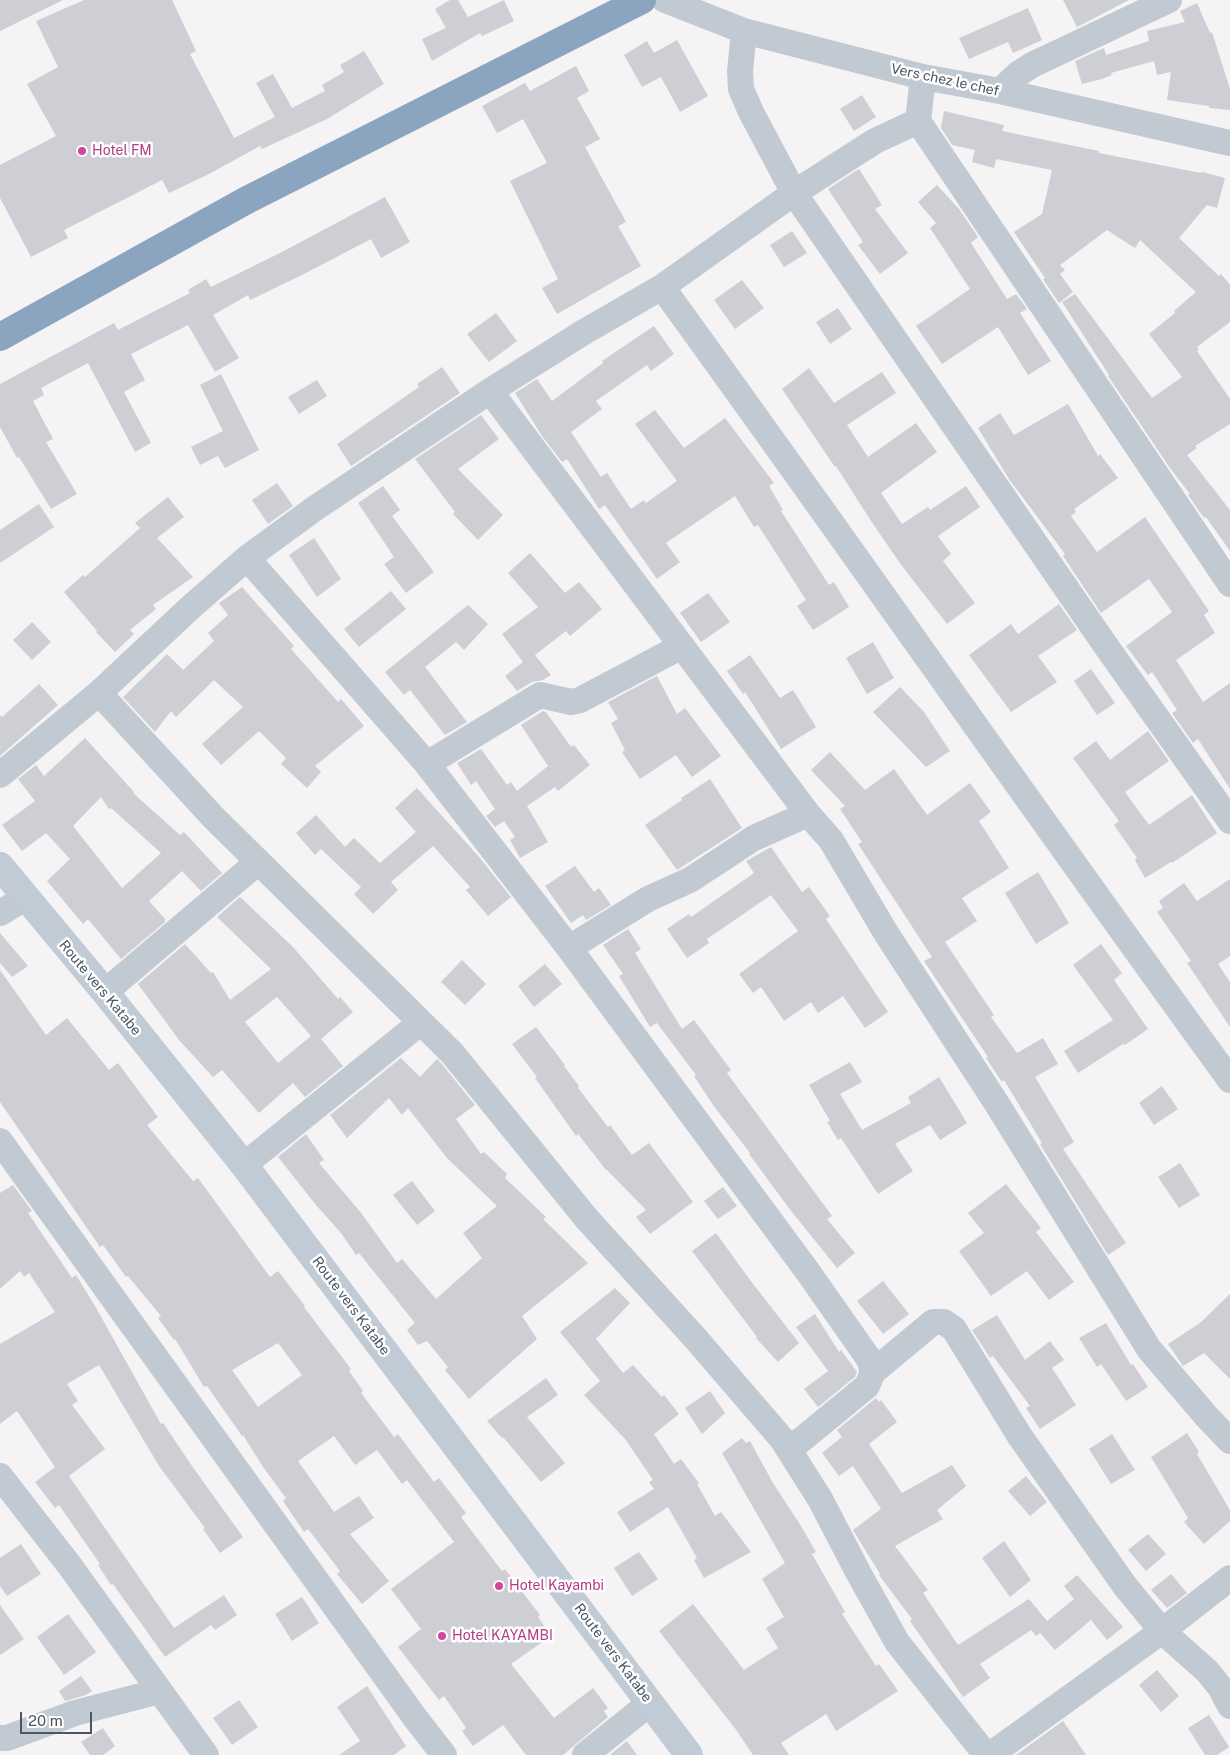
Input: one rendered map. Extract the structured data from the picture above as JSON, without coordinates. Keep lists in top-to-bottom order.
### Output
{
  "streets": {
    "street": ["Vers chez le chef", "Route vers Katabe"]
  },
  "places": ["Hotel FM", "Hotel Kayambi", "Hotel KAYAMBI"],
  "scale_bar": "20 m"
}
